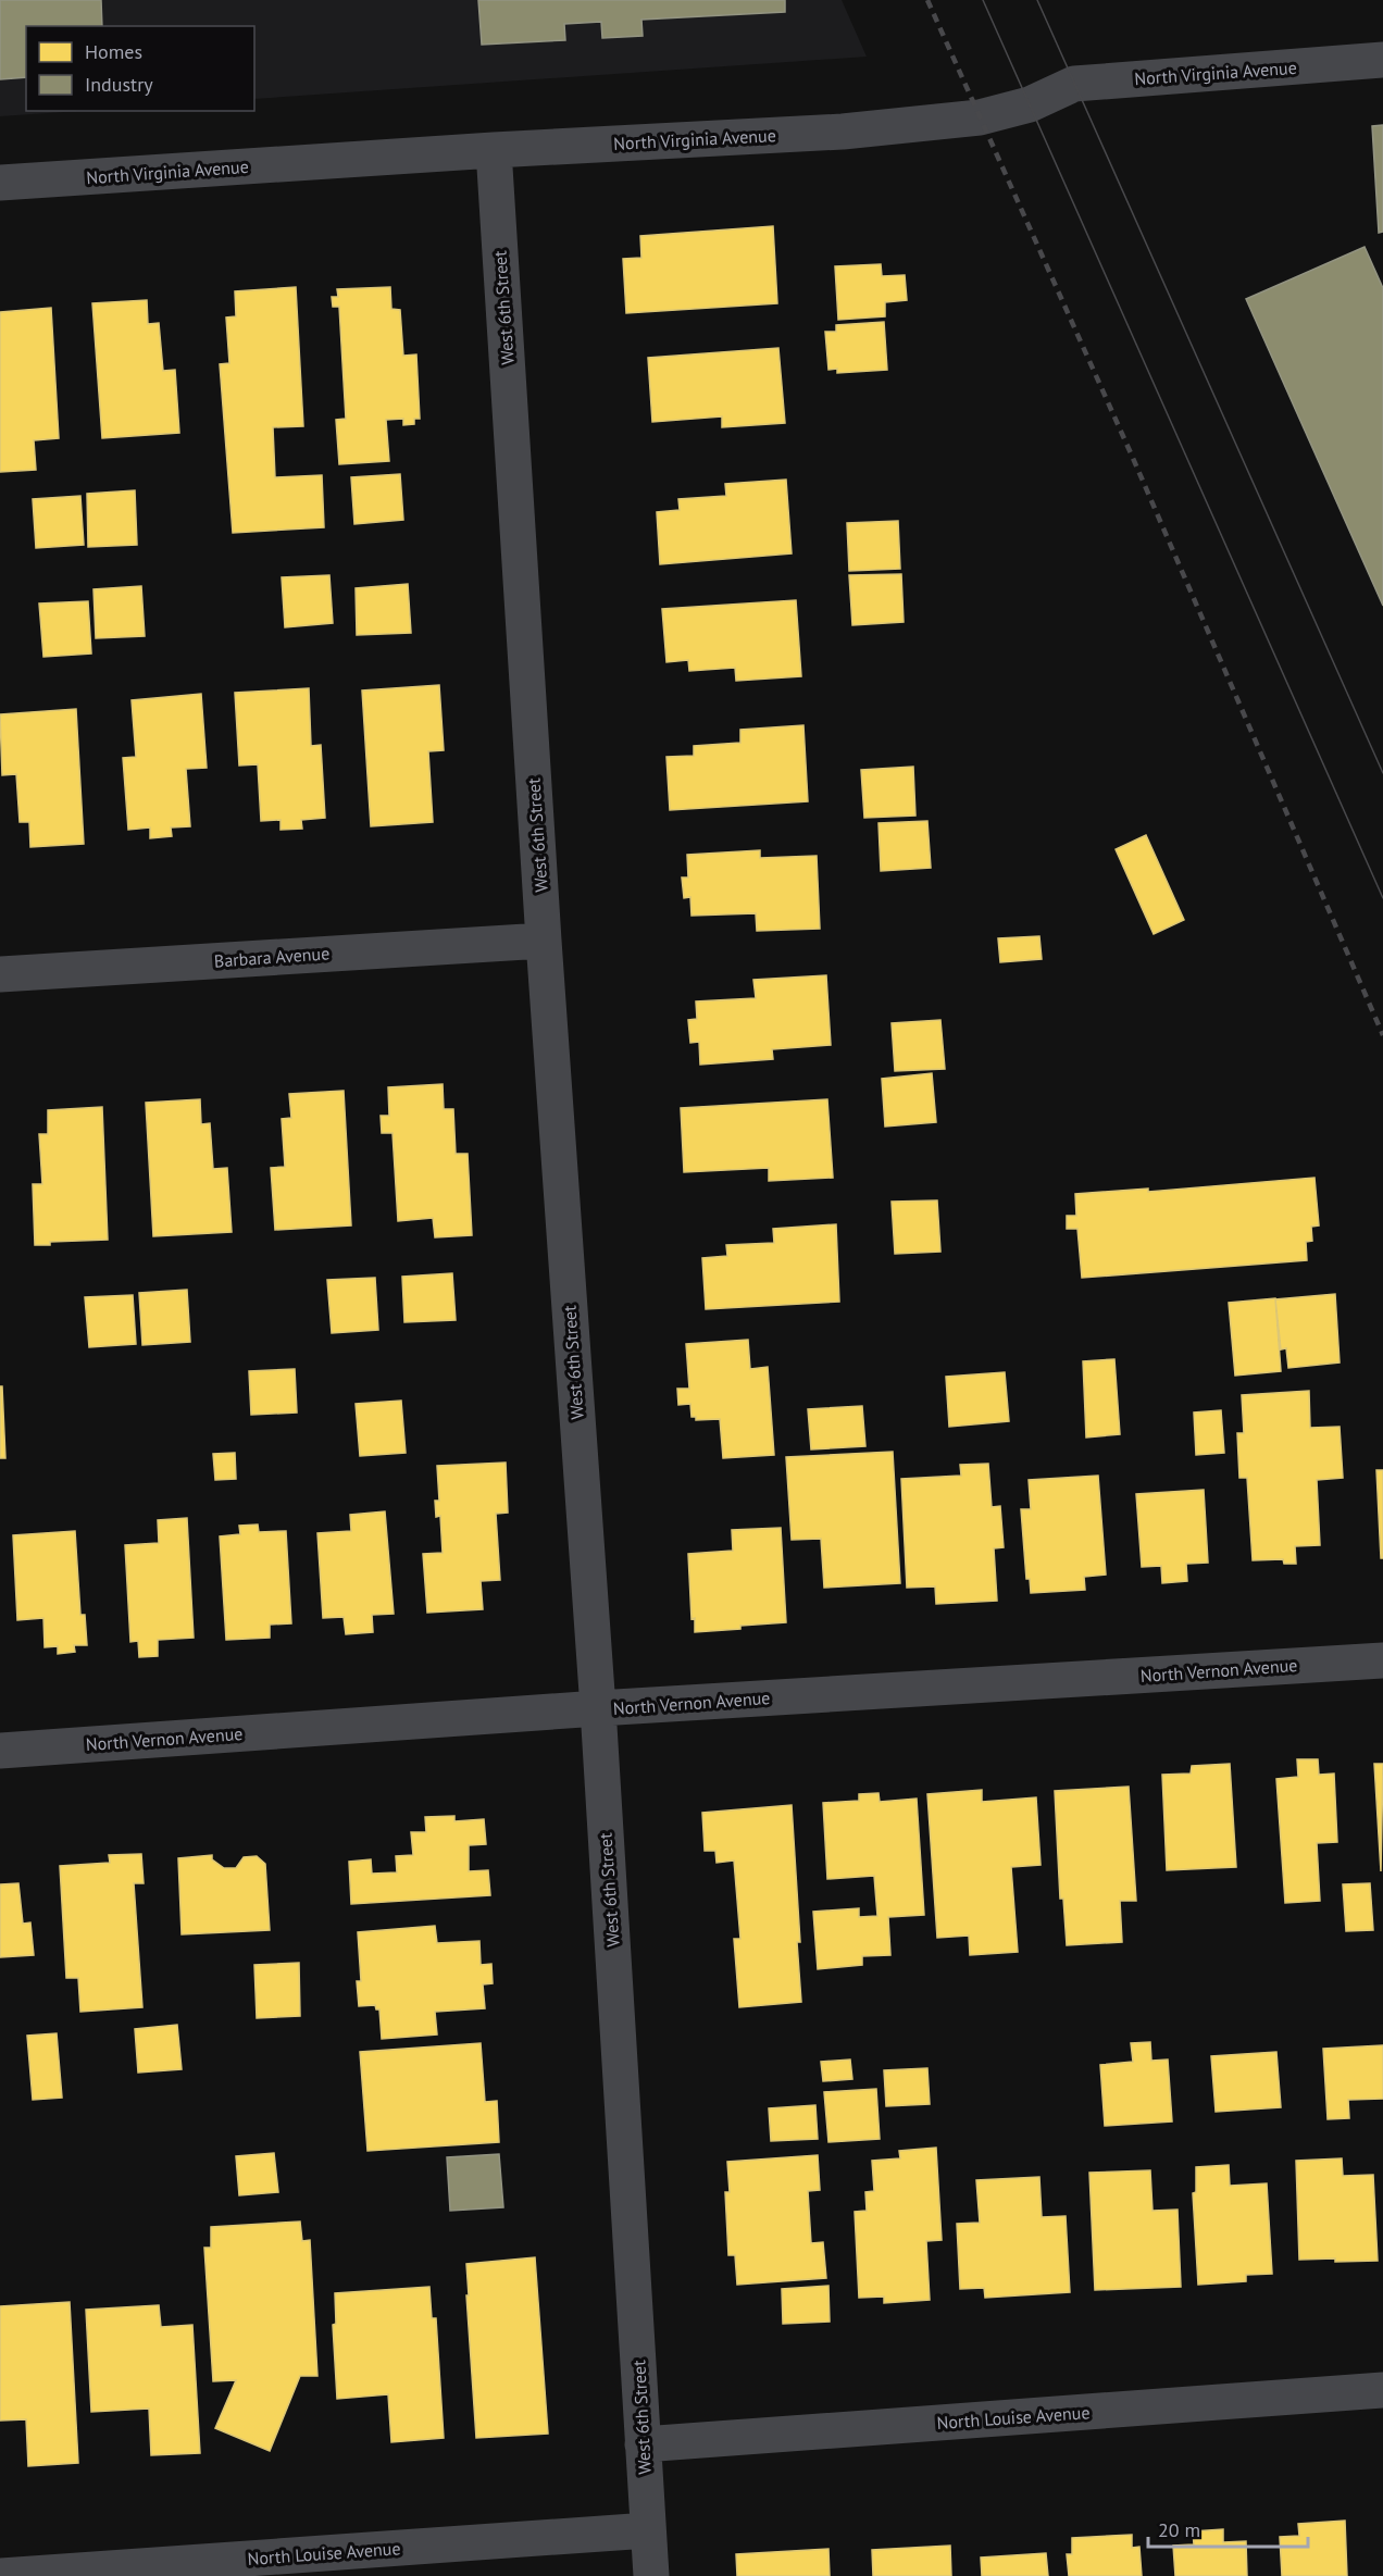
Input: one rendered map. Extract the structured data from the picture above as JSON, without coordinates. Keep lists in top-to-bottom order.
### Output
{
  "streets": {
    "street": [
      "North Virginia Avenue",
      "West 6th Street",
      "Barbara Avenue",
      "North Vernon Avenue",
      "North Louise Avenue"
    ]
  },
  "crossings": [
    ["North Virginia Avenue", "West 6th Street"],
    ["West 6th Street", "Barbara Avenue"],
    ["West 6th Street", "North Vernon Avenue"],
    ["West 6th Street", "North Louise Avenue"]
  ],
  "legend": ["Homes", "Industry"],
  "scale_bar": "20 m"
}
